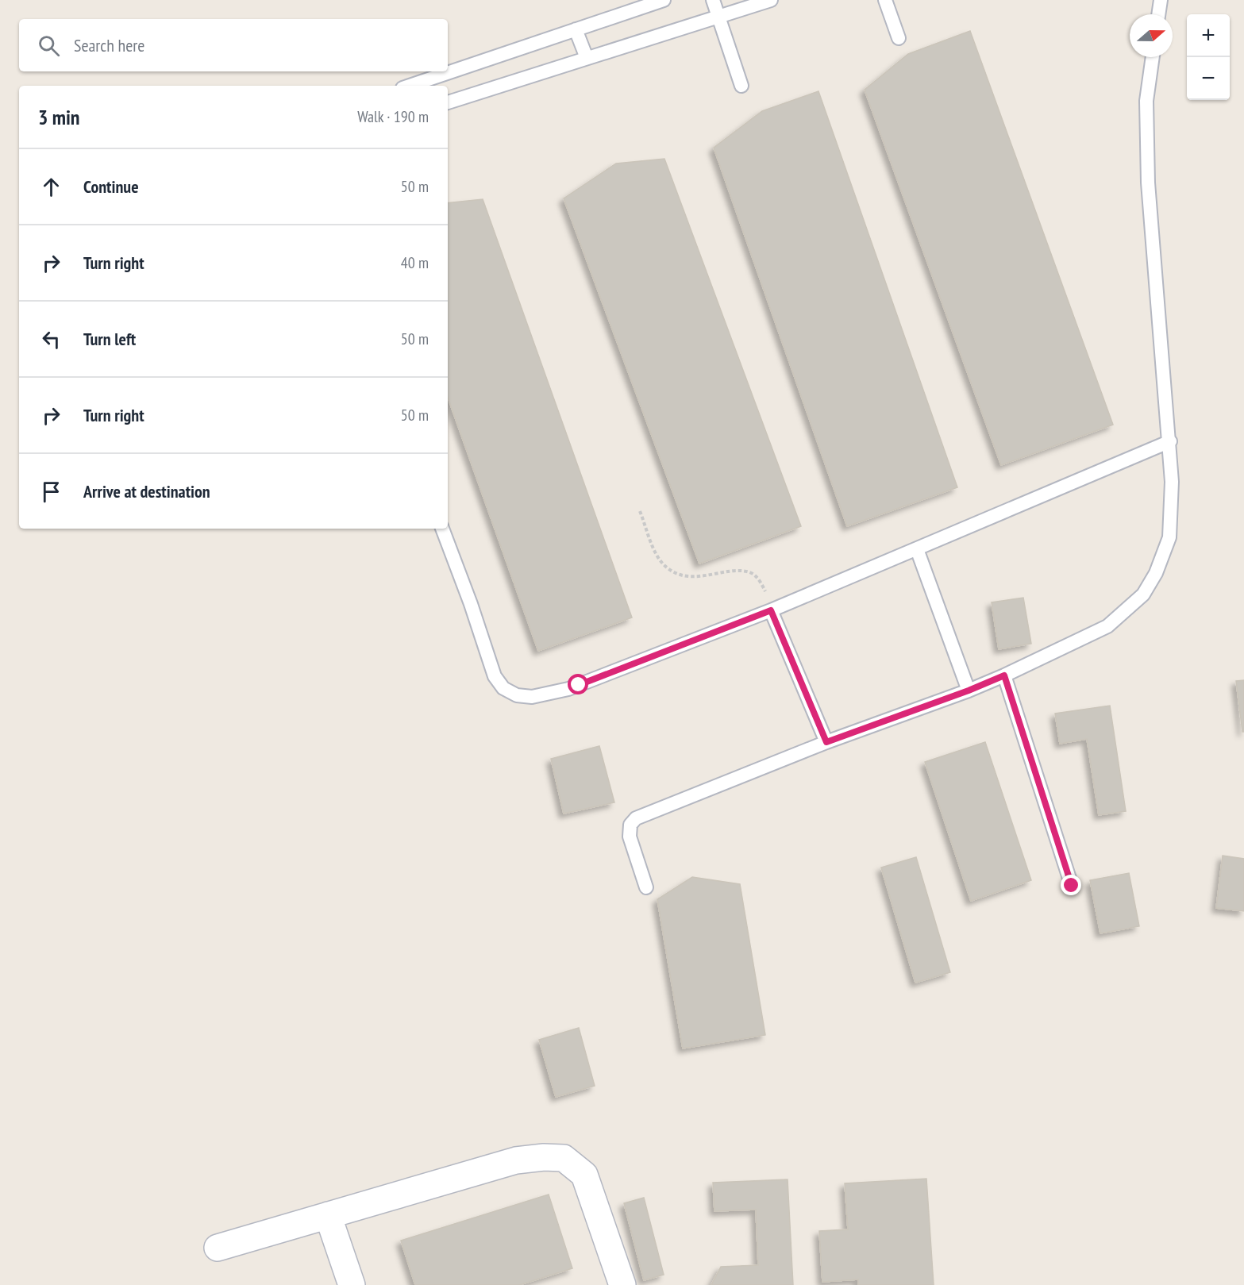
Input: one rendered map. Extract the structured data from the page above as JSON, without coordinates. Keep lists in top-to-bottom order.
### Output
{
  "north": "right",
  "page": {
    "map_buttons": ["+", "−"],
    "search": "Search here",
    "heading": ["3 min", "Walk · 190 m"],
    "list": [
      ["Continue", "50 m"],
      ["Turn right", "40 m"],
      ["Turn left", "50 m"],
      ["Turn right", "50 m"],
      "Arrive at destination"
    ]
  }
}
